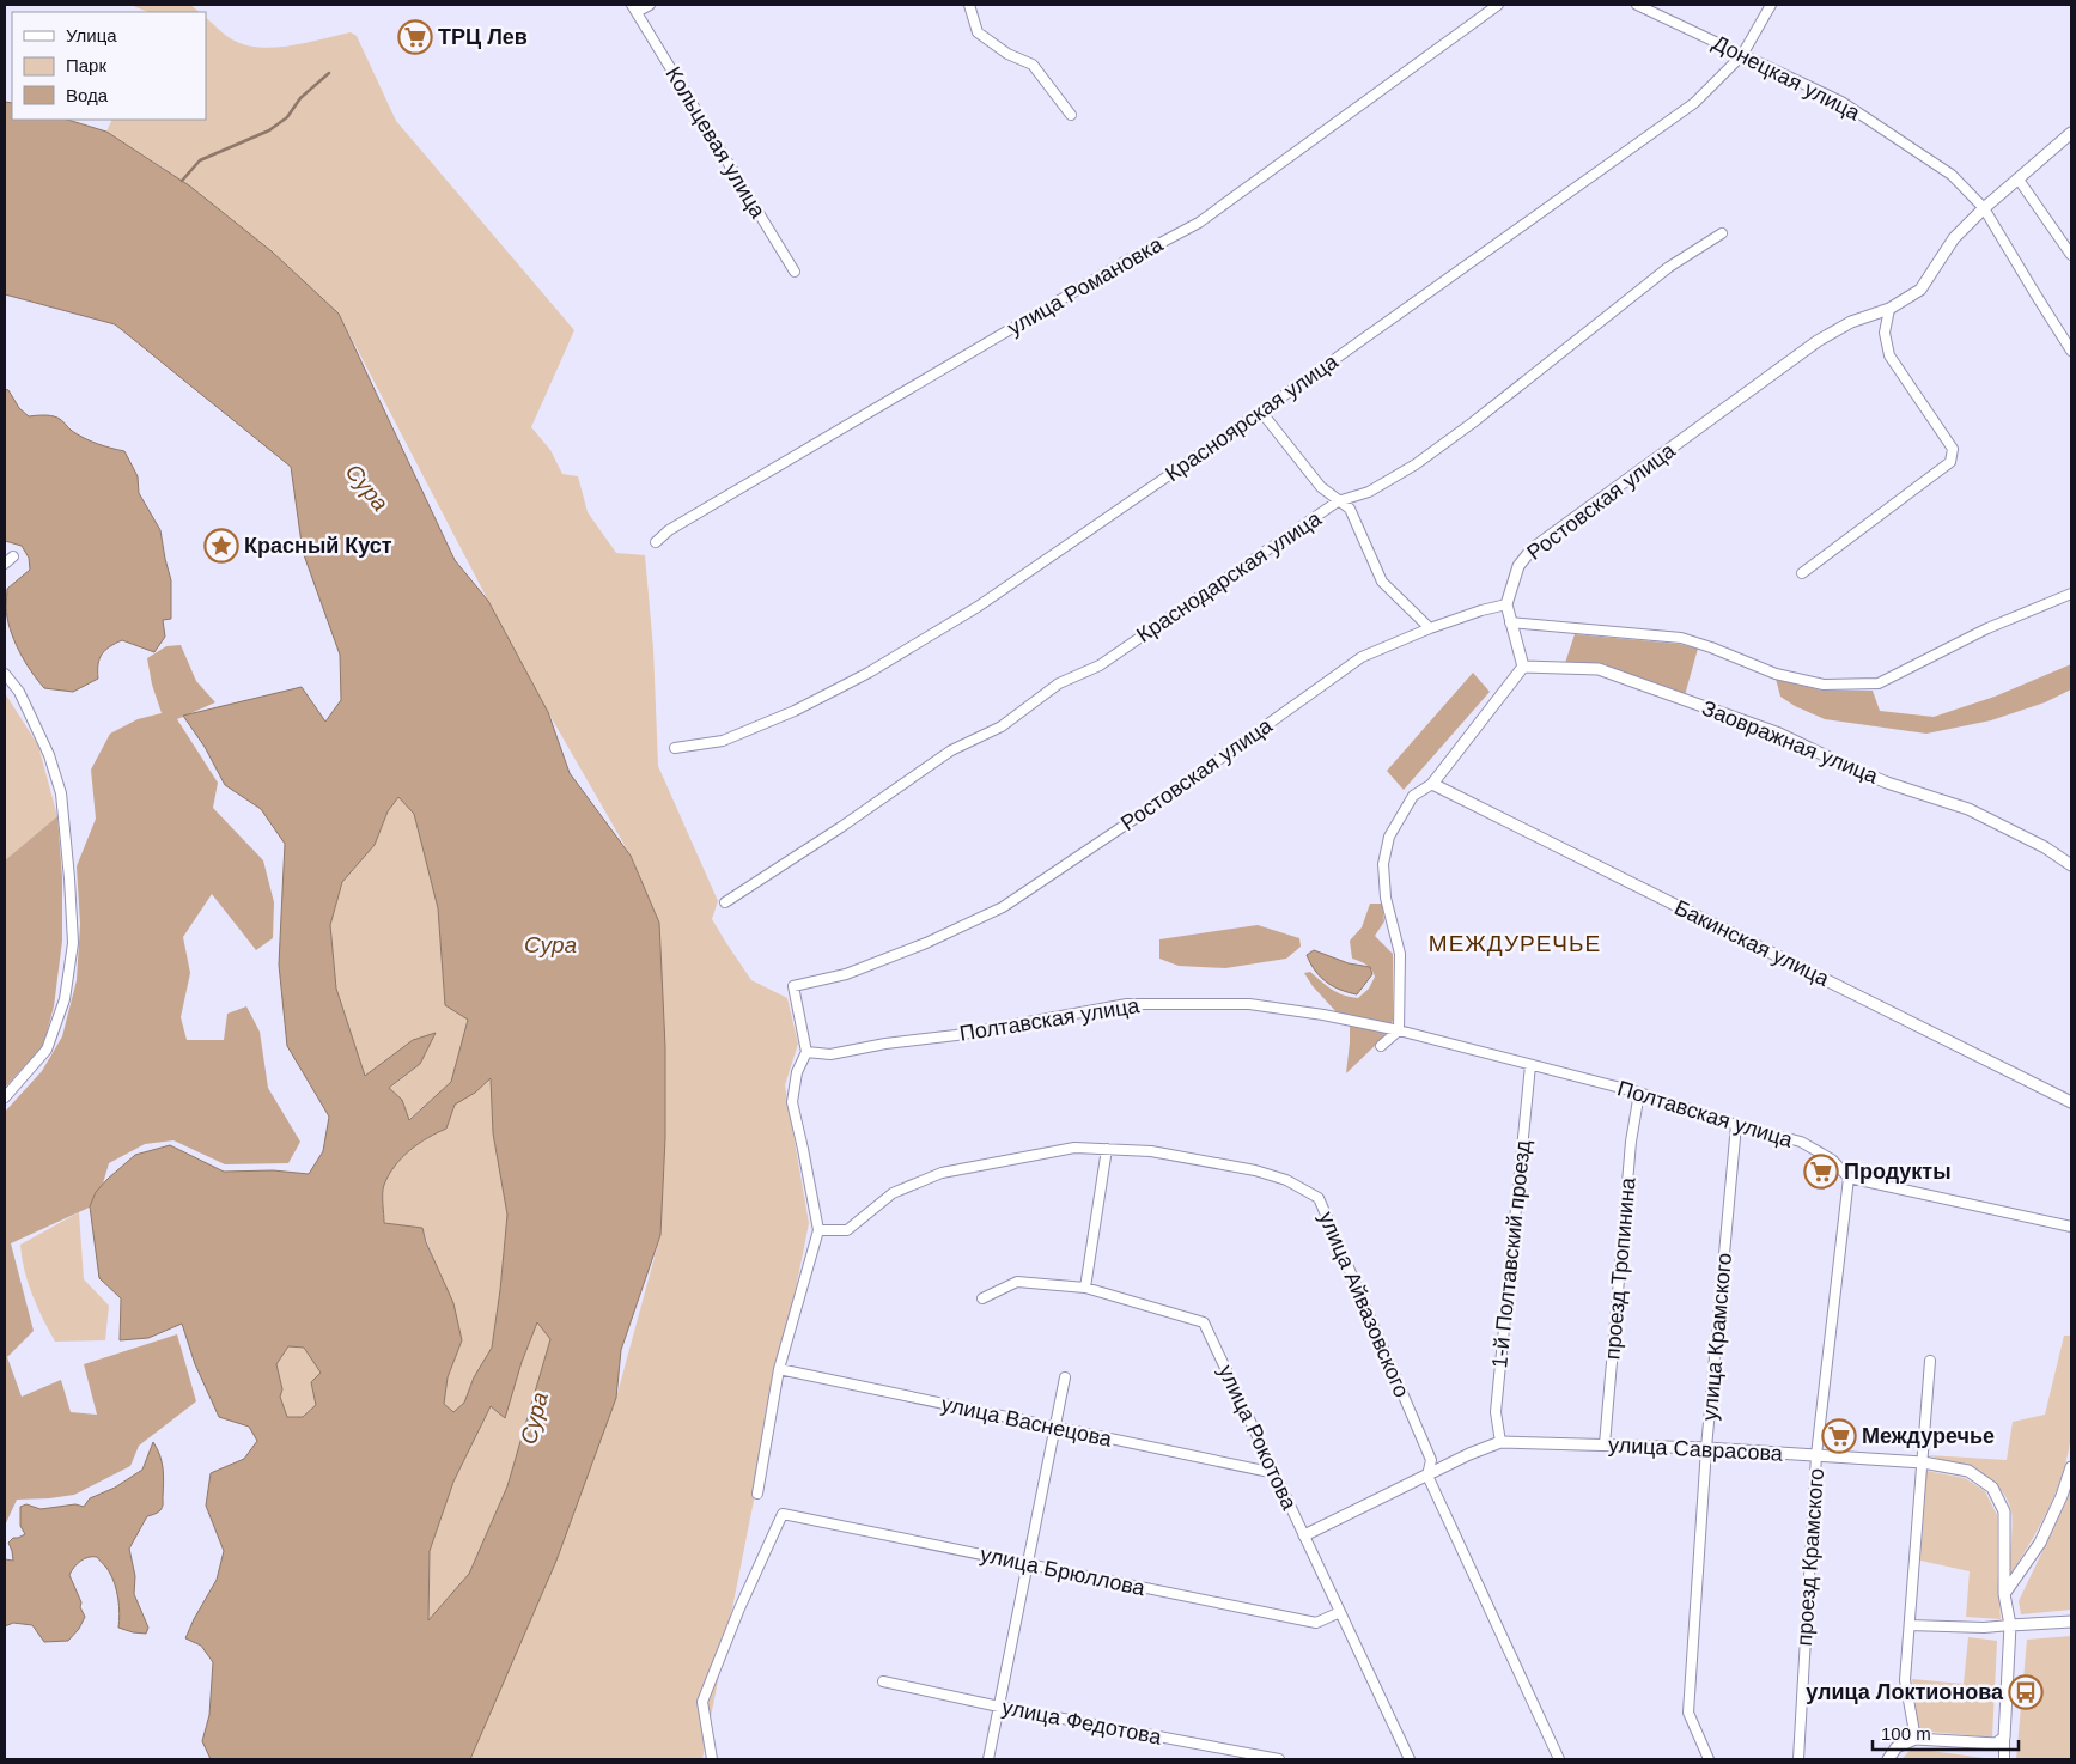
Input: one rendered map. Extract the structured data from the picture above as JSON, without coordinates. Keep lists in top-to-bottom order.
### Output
{
  "streets": {
    "street": [
      "Донецкая улица",
      "Кольцевая улица",
      "улица Романовка",
      "Красноярская улица",
      "Ростовская улица",
      "Краснодарская улица",
      "Заовражная улица",
      "Бакинская улица",
      "Полтавская улица",
      "1-й Полтавский проезд",
      "проезд Тропинина",
      "улица Айвазовского",
      "улица Крамского",
      "улица Васнецова",
      "улица Рокотова",
      "улица Саврасова",
      "проезд Крамского",
      "улица Брюллова",
      "улица Федотова"
    ]
  },
  "crossings": [
    ["Донецкая улица", "Красноярская улица"],
    ["Донецкая улица", "Ростовская улица"],
    ["Ростовская улица", "Полтавская улица"],
    ["Полтавская улица", "1-й Полтавский проезд"],
    ["Полтавская улица", "проезд Тропинина"],
    ["Полтавская улица", "улица Крамского"],
    ["Полтавская улица", "проезд Крамского"],
    ["1-й Полтавский проезд", "улица Саврасова"],
    ["проезд Тропинина", "улица Саврасова"],
    ["улица Айвазовского", "улица Саврасова"],
    ["улица Крамского", "улица Саврасова"],
    ["улица Васнецова", "улица Рокотова"],
    ["улица Рокотова", "улица Саврасова"],
    ["улица Рокотова", "улица Брюллова"],
    ["улица Саврасова", "проезд Крамского"]
  ],
  "districts": ["МЕЖДУРЕЧЬЕ"],
  "water": ["Сура"],
  "places": {
    "supermarket": ["ТРЦ Лев", "Продукты", "Междуречье"],
    "place": ["Красный Куст"],
    "bus stop": ["улица Локтионова"]
  },
  "legend": ["Улица", "Парк", "Вода"],
  "scale_bar": "100 m"
}
